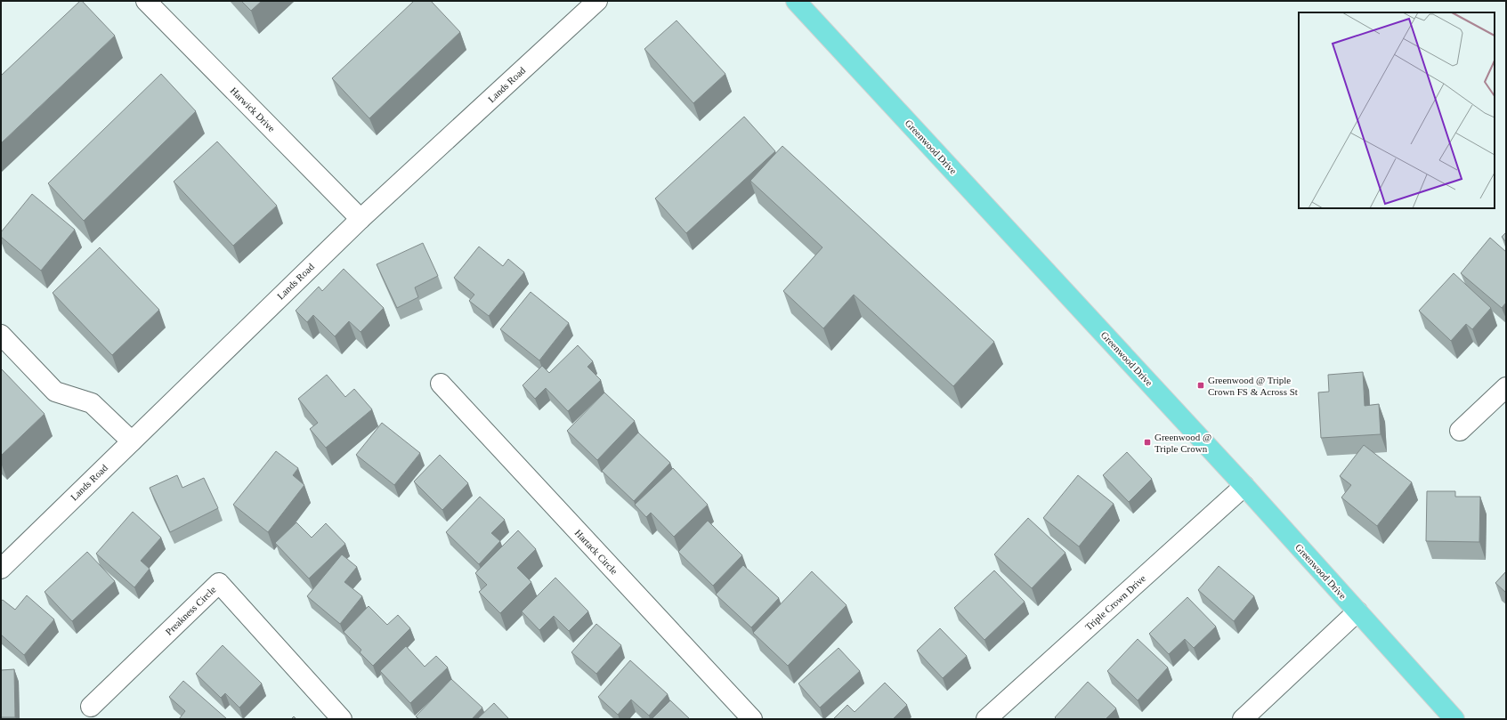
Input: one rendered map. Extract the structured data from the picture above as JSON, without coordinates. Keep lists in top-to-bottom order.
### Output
{
  "streets": {
    "main road": ["Greenwood Drive"],
    "street": [
      "Lands Road",
      "Harwick Drive",
      "Hartack Circle",
      "Triple Crown Drive",
      "Preakness Circle"
    ]
  },
  "crossings": [
    ["Lands Road", "Harwick Drive"],
    ["Greenwood Drive", "Triple Crown Drive"]
  ],
  "places": {
    "transit": ["Greenwood @ Triple Crown FS & Across St", "Greenwood @ Triple Crown"]
  }
}
